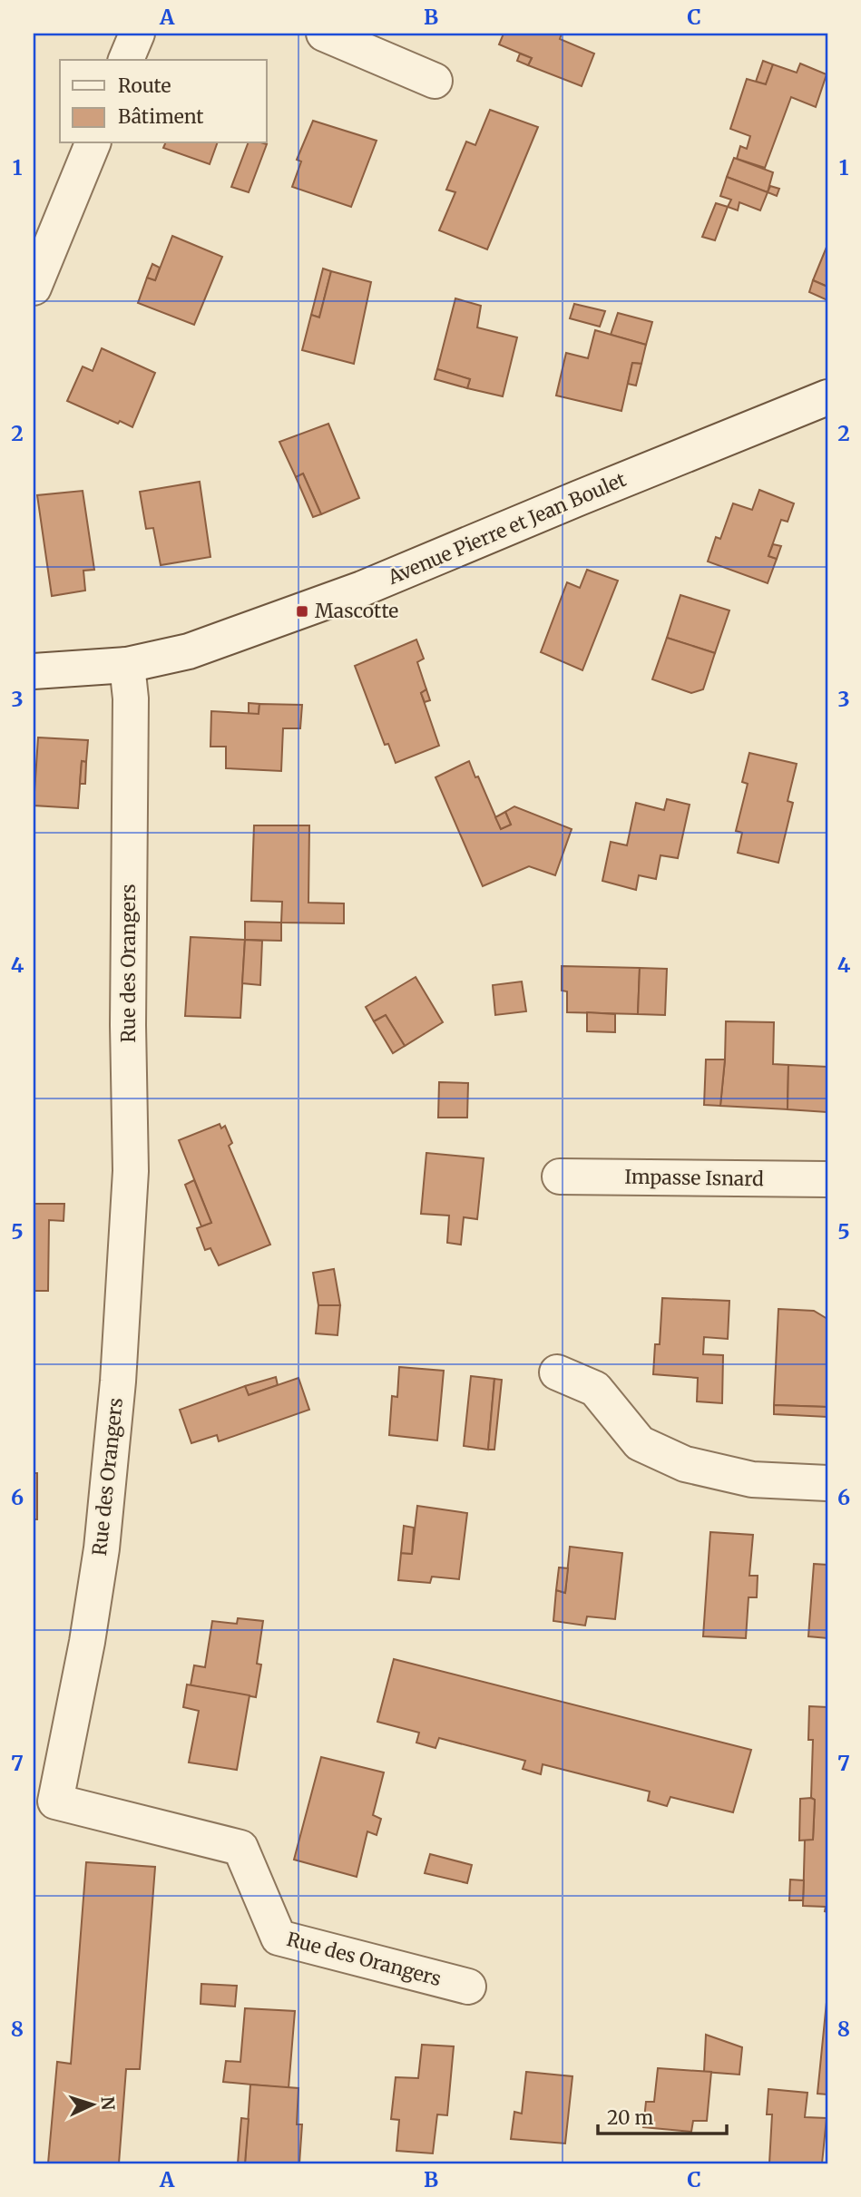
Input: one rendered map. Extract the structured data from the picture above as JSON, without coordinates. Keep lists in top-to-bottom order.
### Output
{
  "streets": {
    "street": ["Avenue Pierre et Jean Boulet", "Rue des Orangers", "Impasse Isnard"]
  },
  "crossings": [
    ["Avenue Pierre et Jean Boulet", "Rue des Orangers"]
  ],
  "places": {
    "transit": ["Mascotte"]
  },
  "legend": ["Route", "Bâtiment"],
  "scale_bar": "20 m",
  "north": "right",
  "grid": {
    "columns": ["A", "B", "C"],
    "rows": [
      "1",
      "2",
      "3",
      "4",
      "5",
      "6",
      "7",
      "8"
    ]
  }
}
